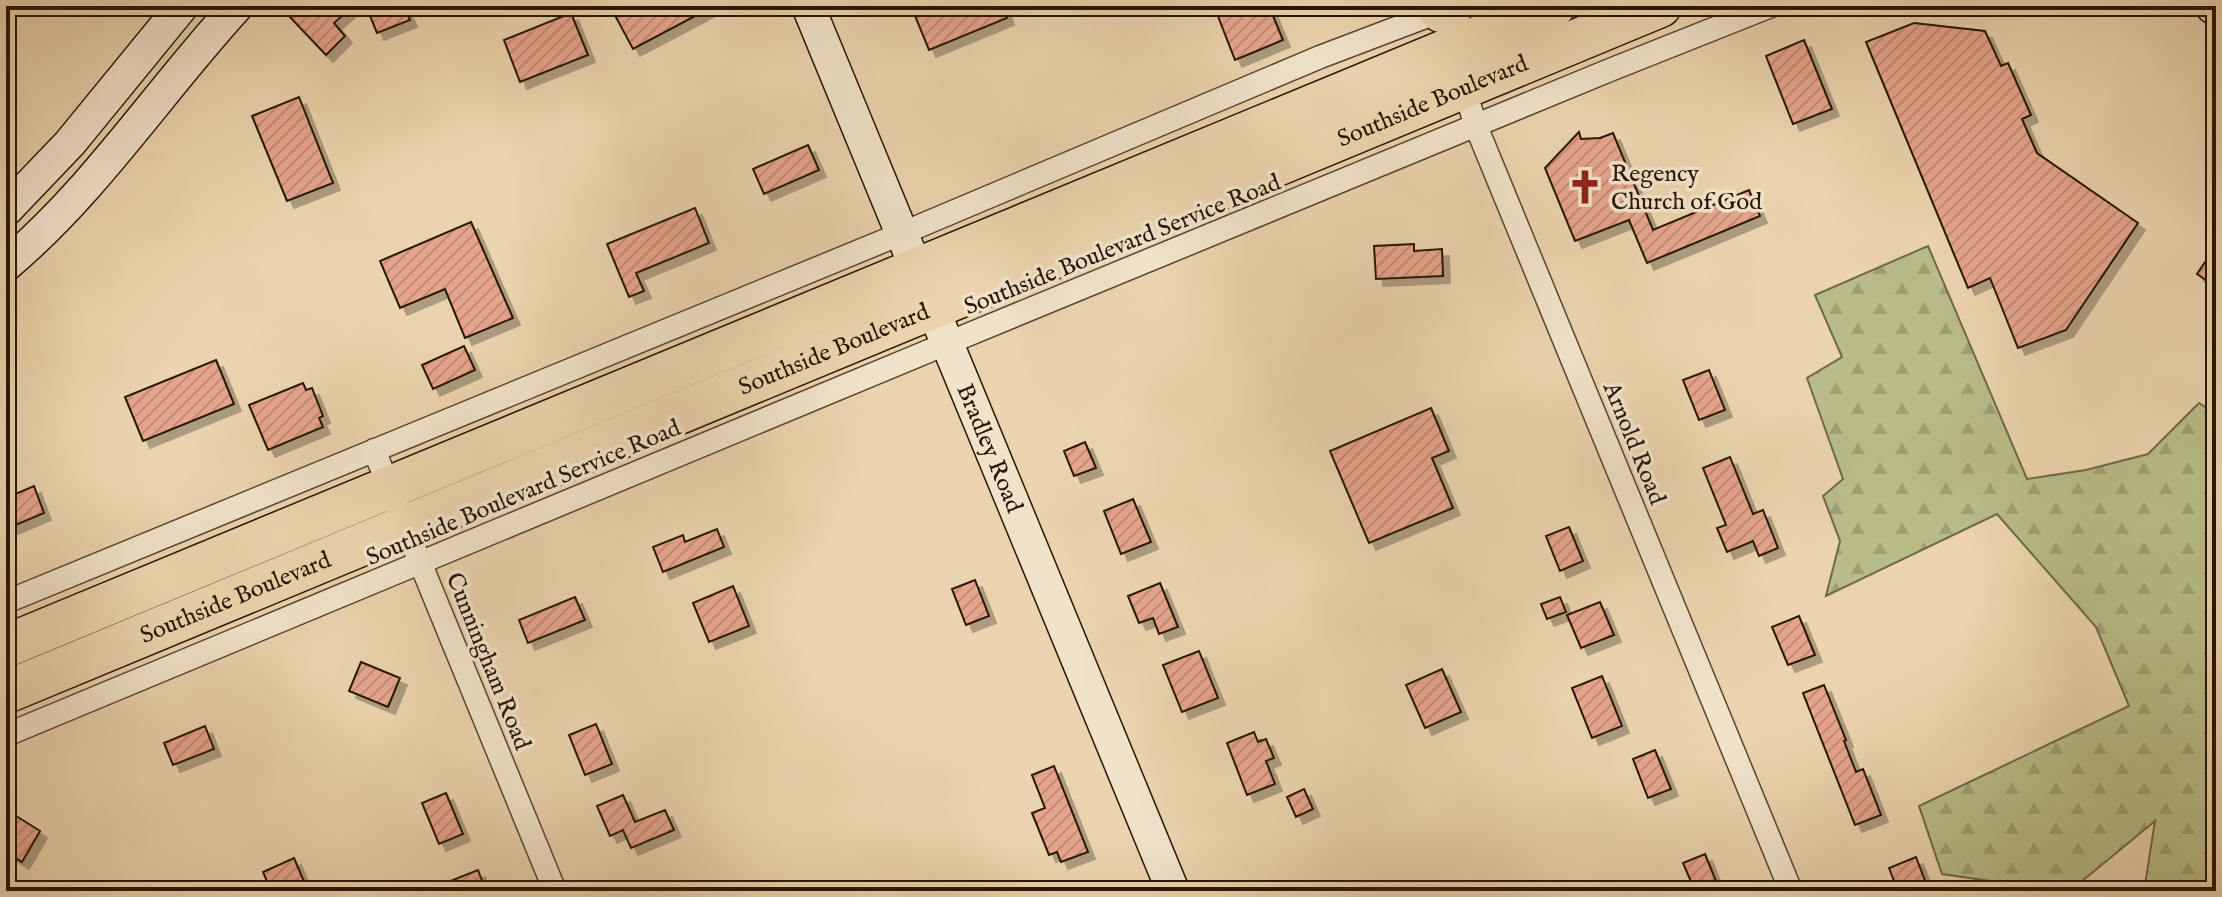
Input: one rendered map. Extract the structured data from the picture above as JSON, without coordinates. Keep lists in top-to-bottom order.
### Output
{
  "streets": {
    "highway": ["Southside Boulevard"],
    "street": [
      "Southside Boulevard Service Road",
      "Arnold Road",
      "Bradley Road",
      "Cunningham Road"
    ]
  },
  "crossings": [
    ["Southside Boulevard", "Southside Boulevard Service Road"],
    ["Southside Boulevard", "Arnold Road"],
    ["Southside Boulevard", "Bradley Road"],
    ["Southside Boulevard", "Cunningham Road"],
    ["Southside Boulevard Service Road", "Cunningham Road"]
  ],
  "places": {
    "church": ["Regency Church of God"]
  }
}
